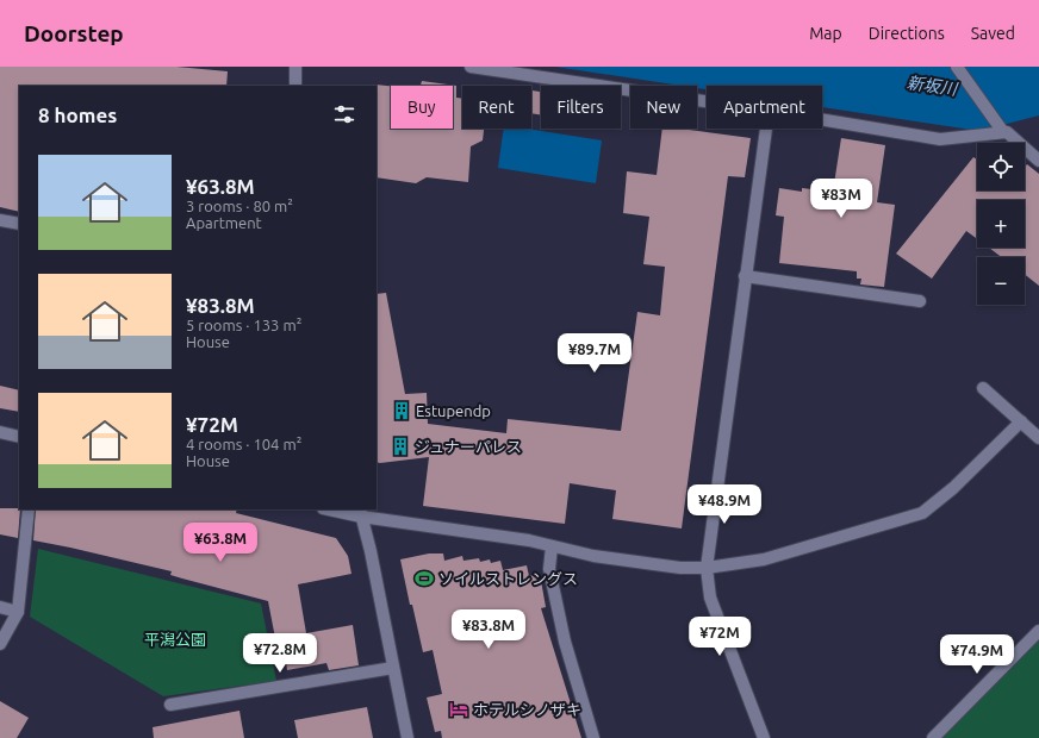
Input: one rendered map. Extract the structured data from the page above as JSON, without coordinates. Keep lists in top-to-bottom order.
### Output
{
  "water": ["新坂川"],
  "parks": ["平潟公園"],
  "places": {
    "building": ["Estupendp", "ジュナーパレス"],
    "sports": ["ソイルストレングス"],
    "hotel": ["ホテルシノザキ"]
  },
  "page": {
    "header": "Doorstep",
    "nav": ["Map", "Directions", "Saved"],
    "chip": [
      "Buy",
      "Rent",
      "Filters",
      "New",
      "Apartment"
    ],
    "heading": "8 homes",
    "map_buttons": ["+", "−"],
    "list": [
      {
        "name": "¥63.8M",
        "note": "3 rooms · 80 m² · Apartment"
      },
      {
        "name": "¥83.8M",
        "note": "5 rooms · 133 m² · House"
      },
      {
        "name": "¥72M",
        "note": "4 rooms · 104 m² · House"
      }
    ],
    "price": [
      "¥83M",
      "¥89.7M",
      "¥48.9M",
      "¥63.8M",
      "¥83.8M",
      "¥72M",
      "¥72.8M",
      "¥74.9M"
    ]
  }
}
